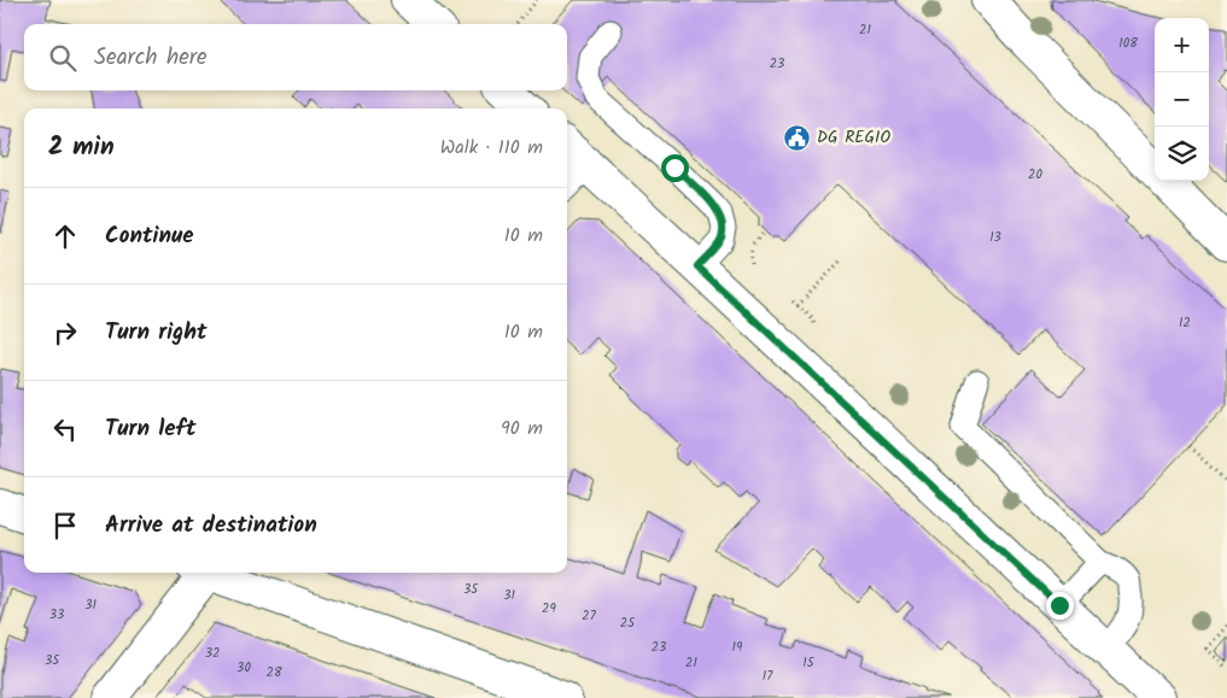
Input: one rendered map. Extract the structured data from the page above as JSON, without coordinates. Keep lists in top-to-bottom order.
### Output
{
  "places": {
    "public building": ["DG REGIO"]
  },
  "house_numbers": [
    "21",
    "108",
    "23",
    "20",
    "13",
    "12",
    "35",
    "31",
    "31",
    "29",
    "33",
    "27",
    "25",
    "23",
    "19",
    "32",
    "35",
    "21",
    "15",
    "30",
    "28",
    "17"
  ],
  "page": {
    "map_buttons": ["+", "−"],
    "search": "Search here",
    "heading": ["2 min", "Walk · 110 m"],
    "list": [
      ["Continue", "10 m"],
      ["Turn right", "10 m"],
      ["Turn left", "90 m"],
      "Arrive at destination"
    ]
  }
}
